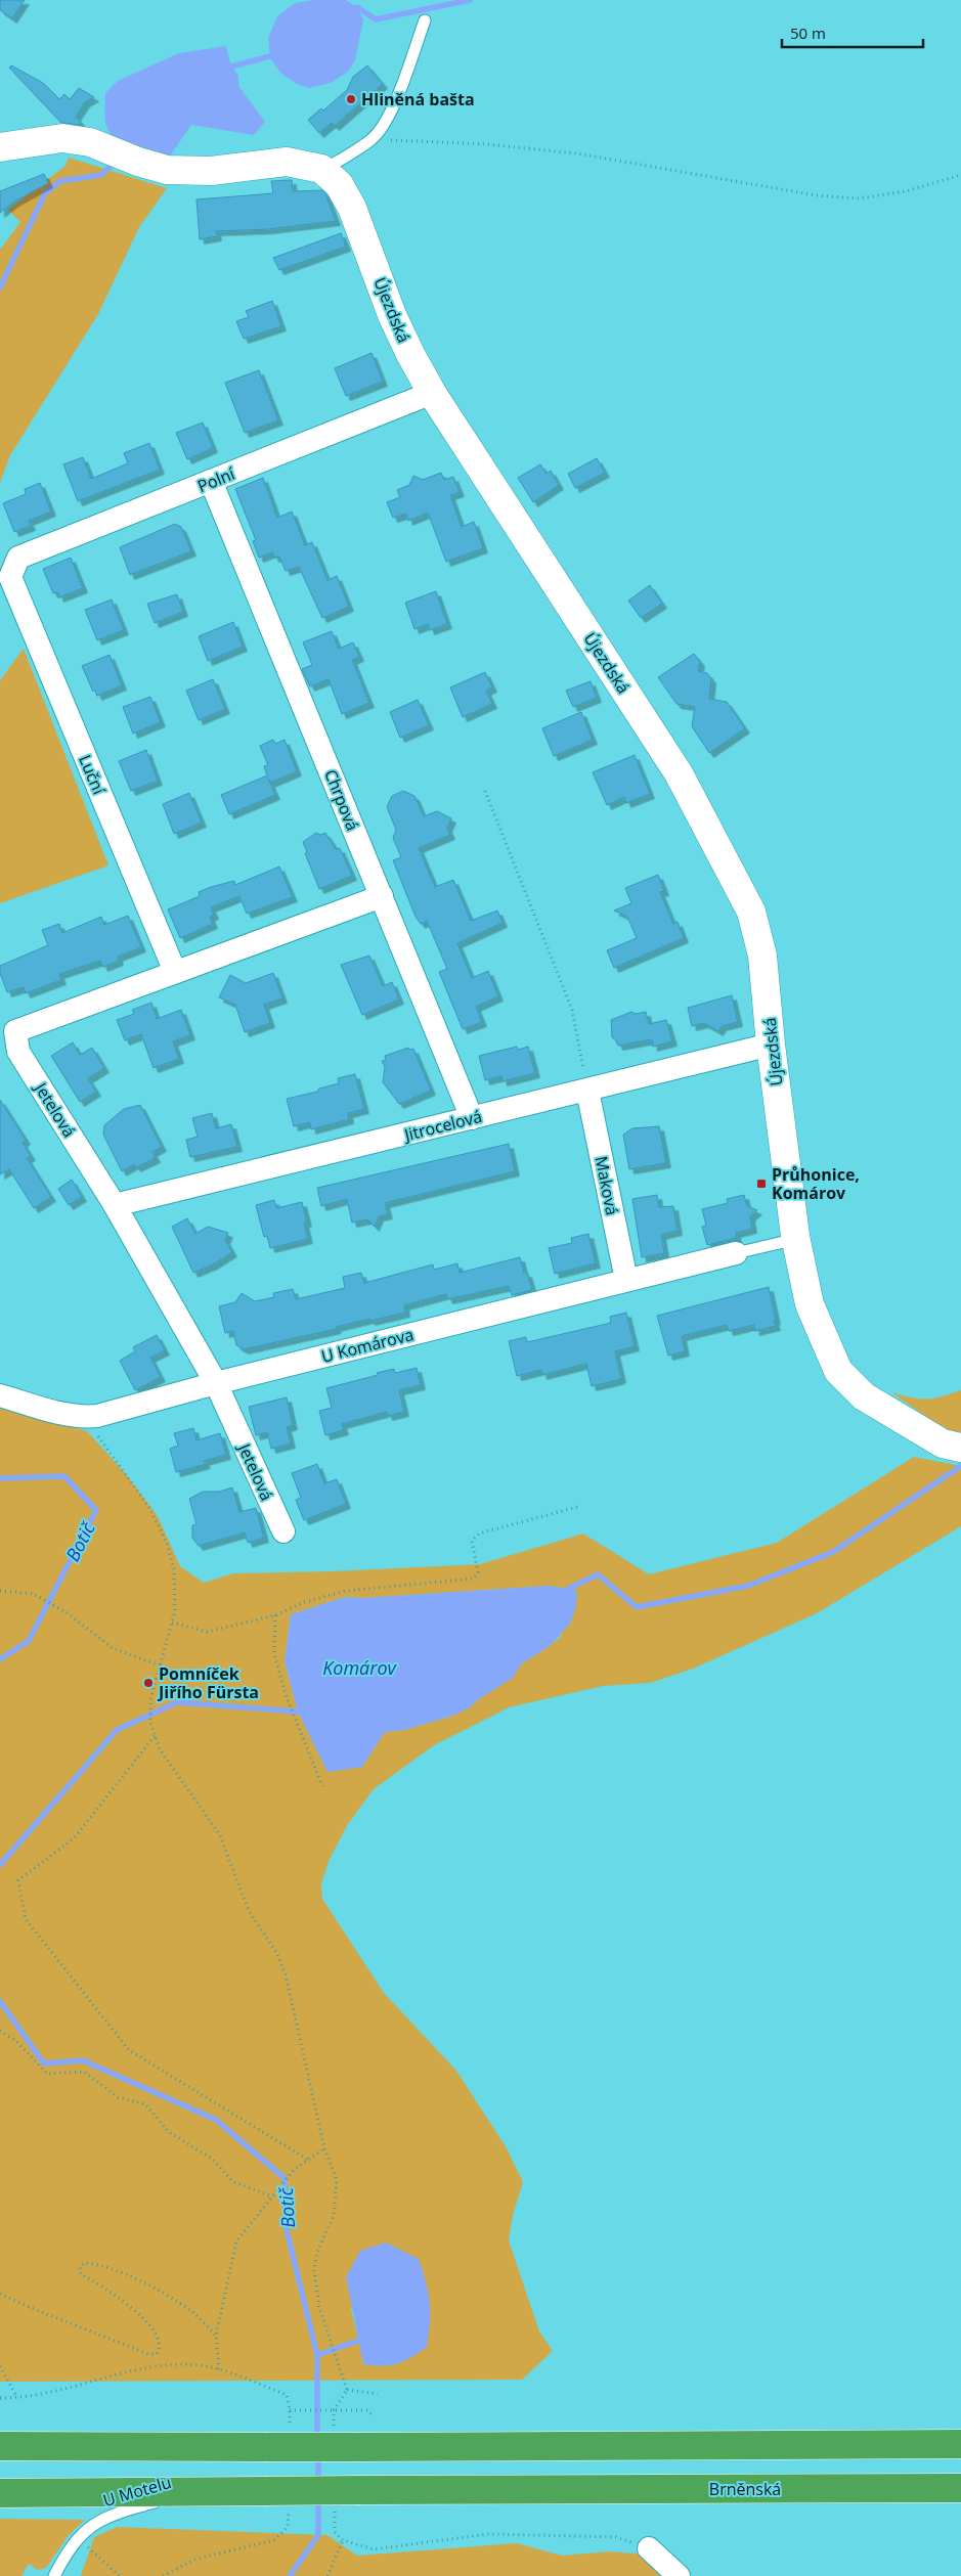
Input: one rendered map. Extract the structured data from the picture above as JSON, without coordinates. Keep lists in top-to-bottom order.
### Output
{
  "streets": {
    "highway": ["Brněnská"],
    "street": [
      "Újezdská",
      "Polní",
      "Luční",
      "Chrpová",
      "Jetelová",
      "Jitrocelová",
      "Maková",
      "U Komárova"
    ],
    "lane": ["U Motelu"]
  },
  "crossings": [
    ["Újezdská", "Polní"],
    ["Újezdská", "Jitrocelová"],
    ["Polní", "Luční"],
    ["Polní", "Chrpová"],
    ["Luční", "Jetelová"],
    ["Chrpová", "Jetelová"],
    ["Chrpová", "Jitrocelová"],
    ["Jetelová", "Jitrocelová"],
    ["Jetelová", "U Komárova"],
    ["Jitrocelová", "Maková"],
    ["Maková", "U Komárova"],
    ["Brněnská", "U Motelu"]
  ],
  "water": ["Botič", "Komárov"],
  "places": {
    "other": ["Hliněná bašta", "Pomníček Jiřího Fürsta"],
    "transit": ["Průhonice, Komárov"]
  },
  "scale_bar": "50 m"
}
